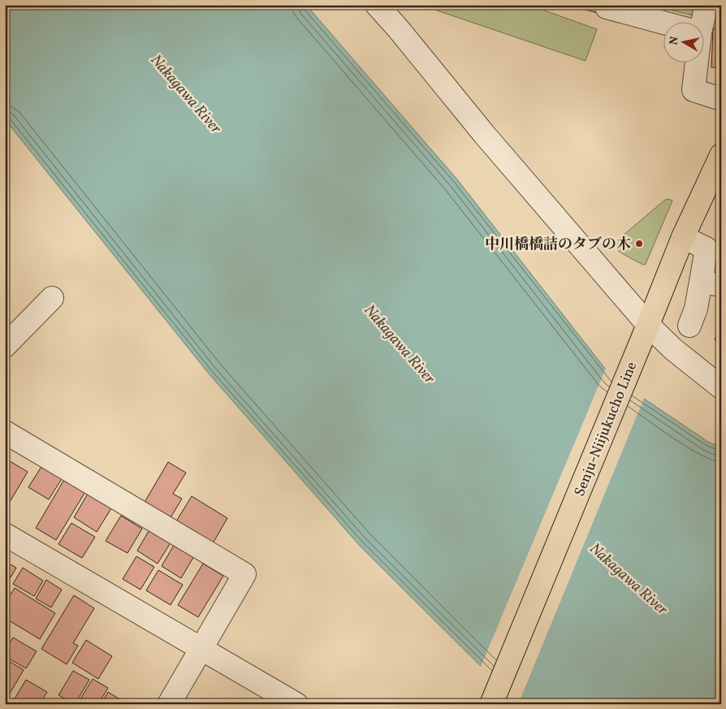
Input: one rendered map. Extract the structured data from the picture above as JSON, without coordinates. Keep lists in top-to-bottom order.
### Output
{
  "streets": {
    "main road": ["Senju-Niijukucho Line"]
  },
  "water": ["Nakagawa River"],
  "places": ["中川橋橋詰のタブの木"],
  "north": "left"
}
